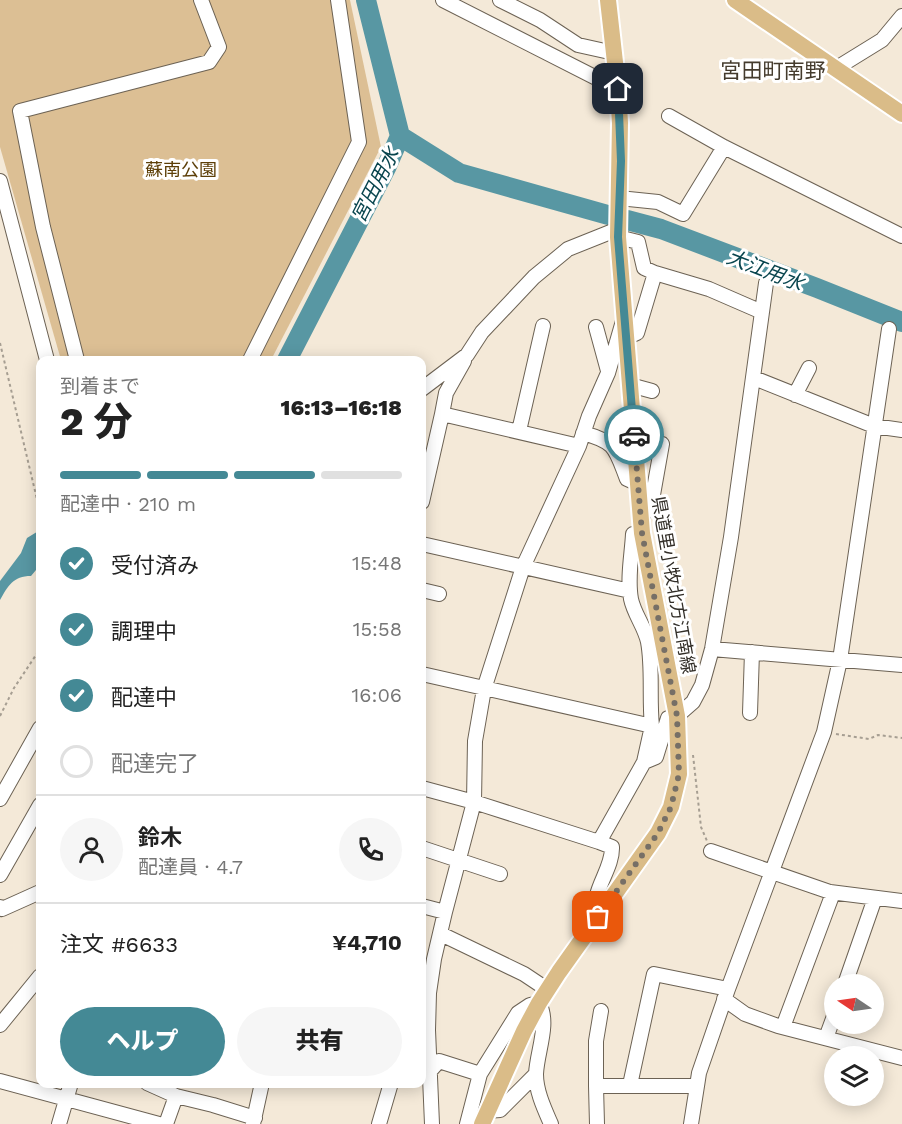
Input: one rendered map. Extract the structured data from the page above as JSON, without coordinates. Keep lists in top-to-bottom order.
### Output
{
  "streets": {
    "main road": ["県道里小牧北方江南線"]
  },
  "districts": ["宮田町南野"],
  "water": ["宮田用水", "大江用水"],
  "parks": ["蘇南公園"],
  "north": "left",
  "page": {
    "heading": ["2 分", "到着まで", "16:13–16:18"],
    "panel": [
      "鈴木",
      "配達員 · 4.7",
      "注文 #6633",
      "¥4,710"
    ],
    "bar": "配達中 · 210 m",
    "list": [
      ["受付済み", "15:48"],
      ["調理中", "15:58"],
      ["配達中", "16:06"],
      "配達完了"
    ],
    "buttons": ["ヘルプ", "共有"]
  }
}
